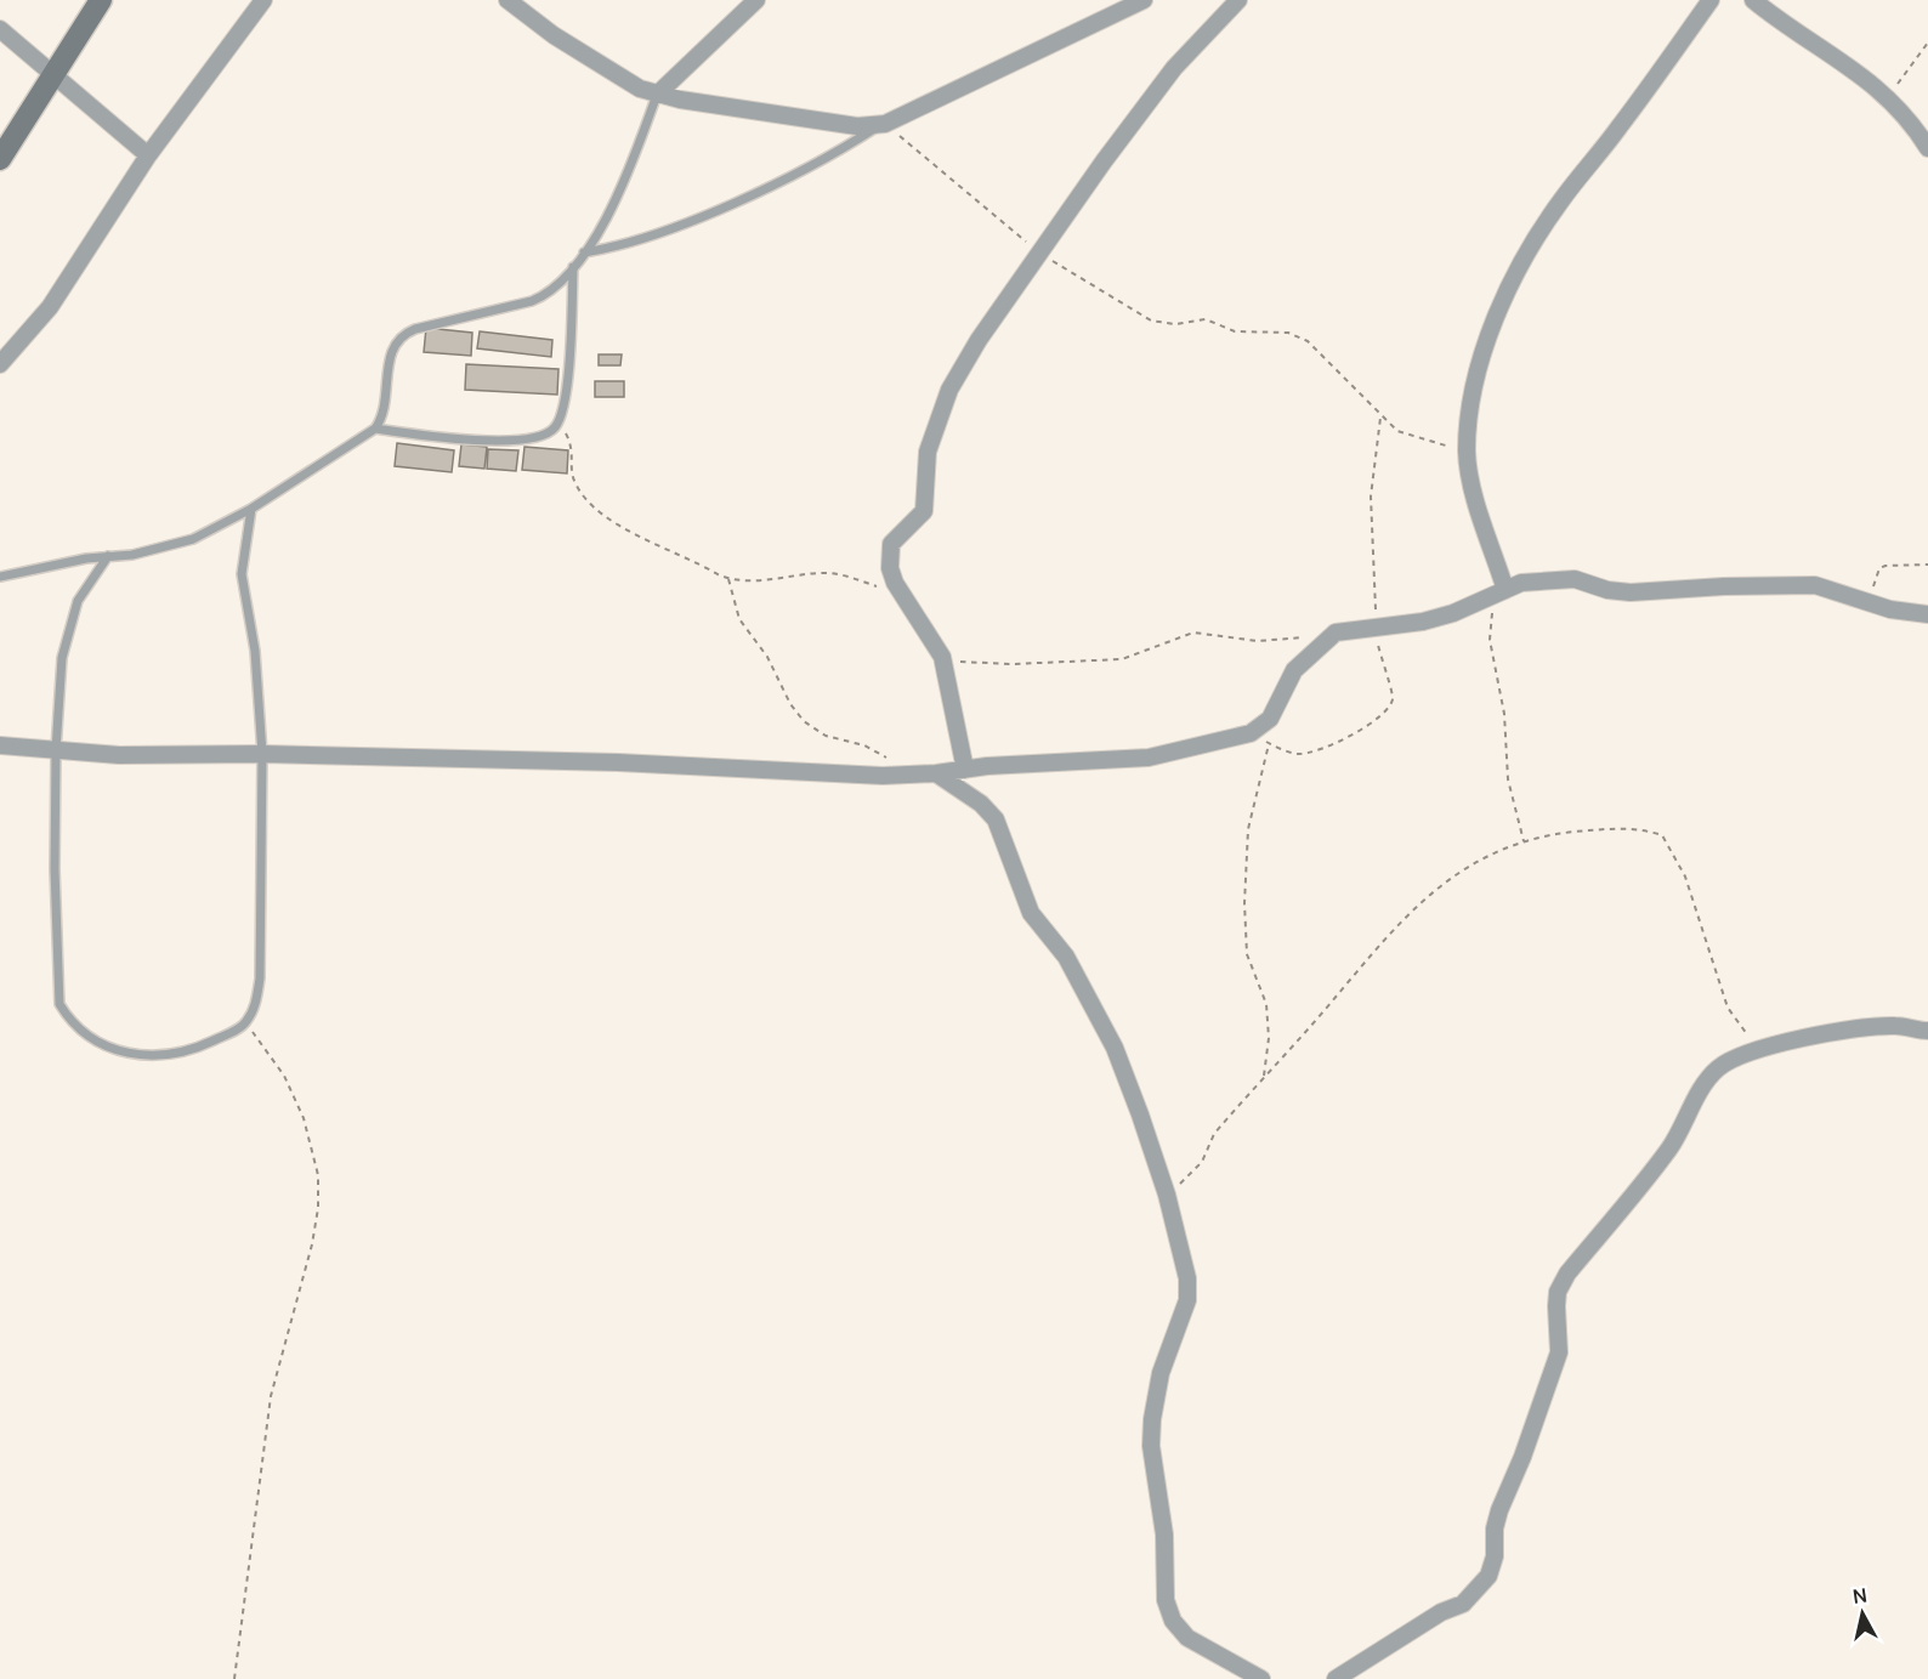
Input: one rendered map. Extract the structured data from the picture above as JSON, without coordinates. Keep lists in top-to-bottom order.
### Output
{
  "north": "top"
}
